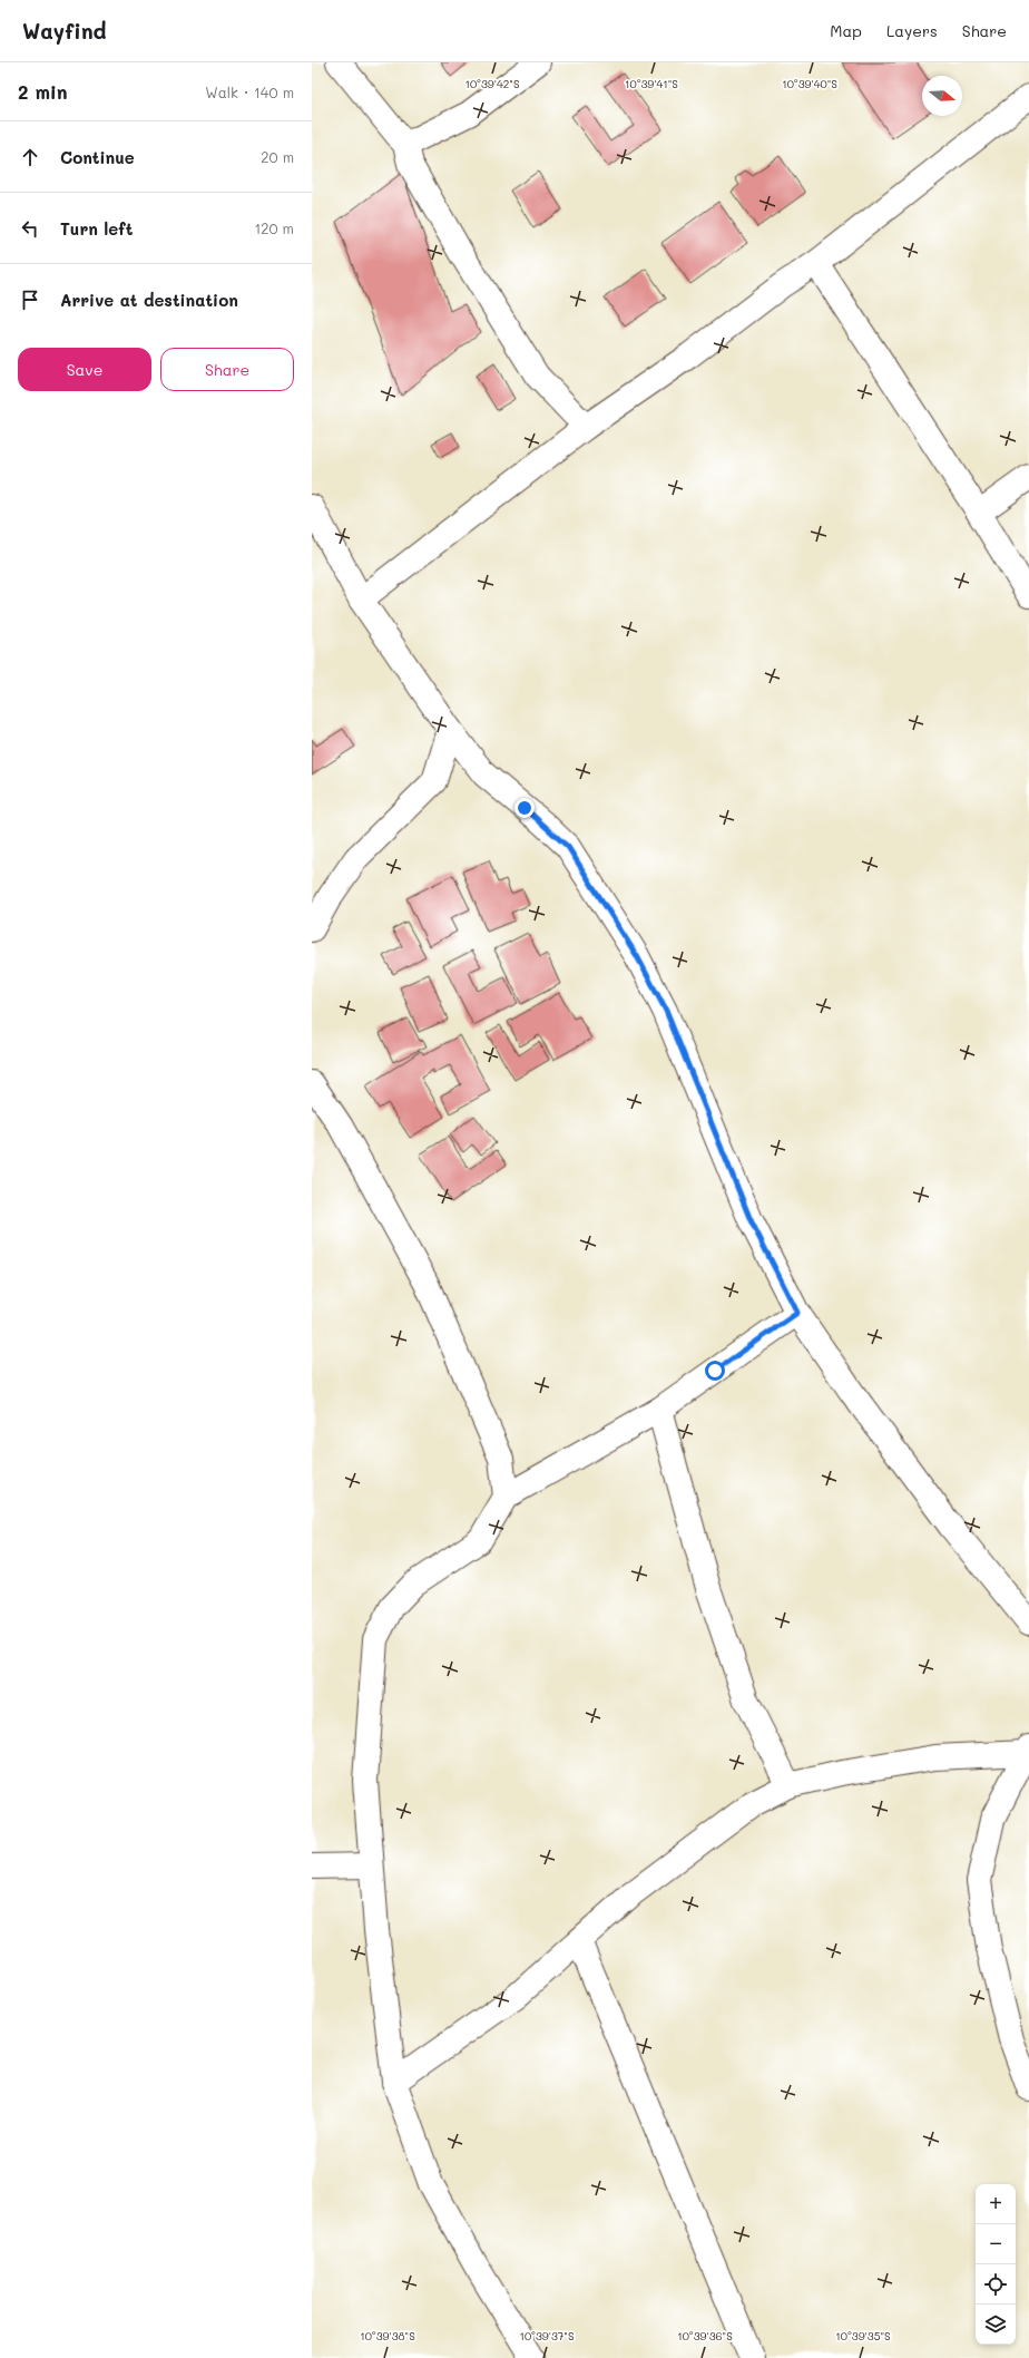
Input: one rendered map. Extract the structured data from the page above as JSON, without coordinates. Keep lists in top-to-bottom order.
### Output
{
  "north": "right",
  "page": {
    "header": "Wayfind",
    "nav": ["Map", "Layers", "Share"],
    "heading": ["2 min", "Walk · 140 m"],
    "list": [
      ["Continue", "20 m"],
      ["Turn left", "120 m"],
      "Arrive at destination"
    ],
    "buttons": ["Save", "Share"],
    "map_buttons": ["+", "−"]
  },
  "coordinates": [
    "10°39'42\"S",
    "10°39'41\"S",
    "10°39'40\"S",
    "10°39'38\"S",
    "10°39'37\"S",
    "10°39'36\"S",
    "10°39'35\"S"
  ]
}
